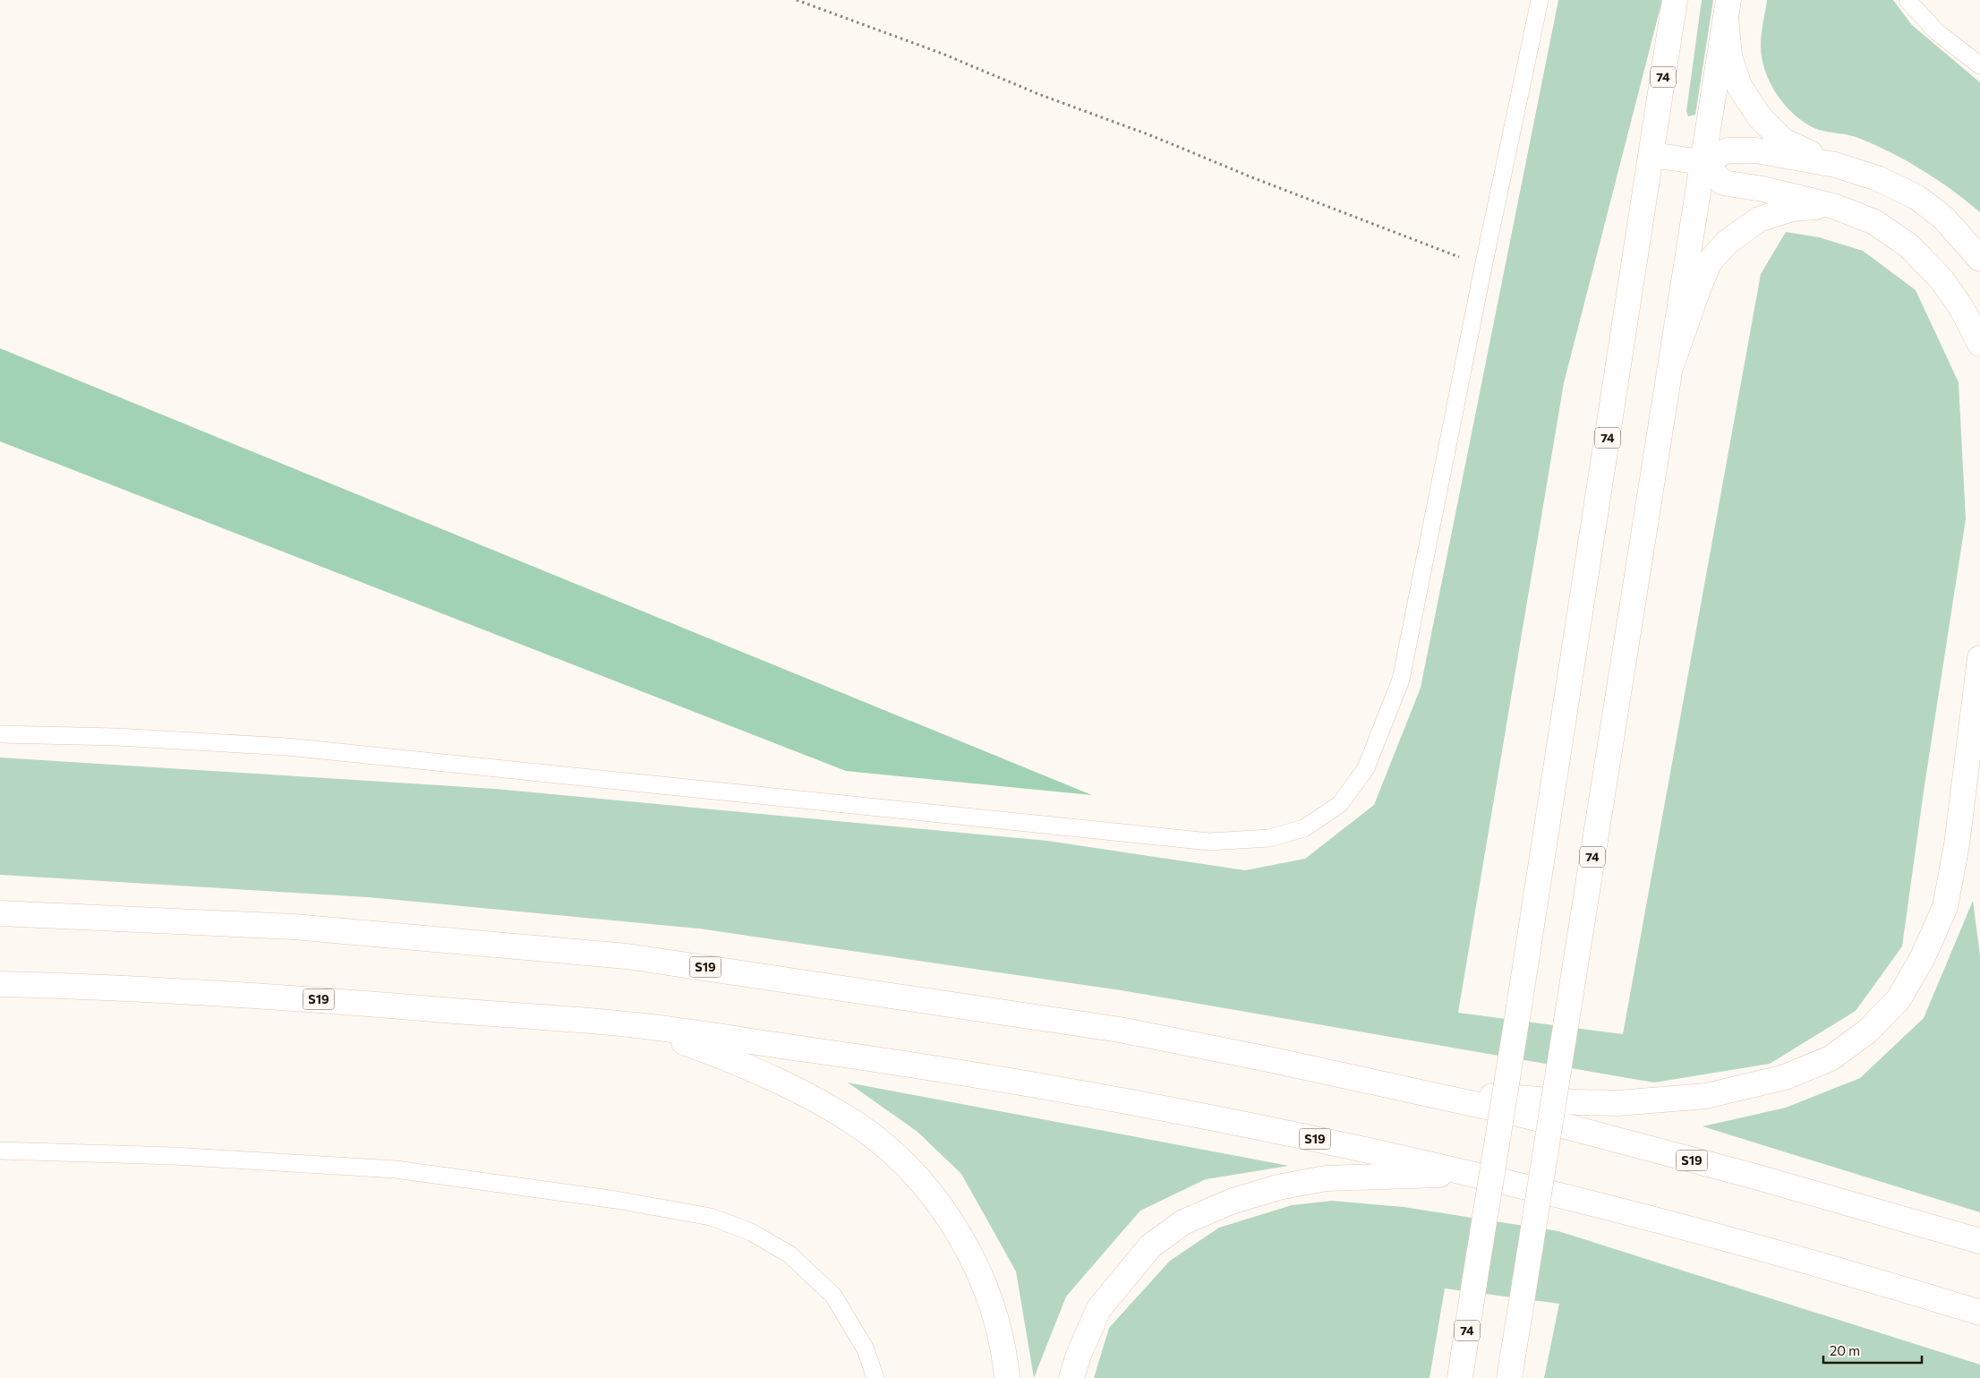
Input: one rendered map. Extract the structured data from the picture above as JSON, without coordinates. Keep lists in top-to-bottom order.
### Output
{
  "streets": {
    "main road": ["74", "S19"]
  },
  "scale_bar": "20 m"
}
